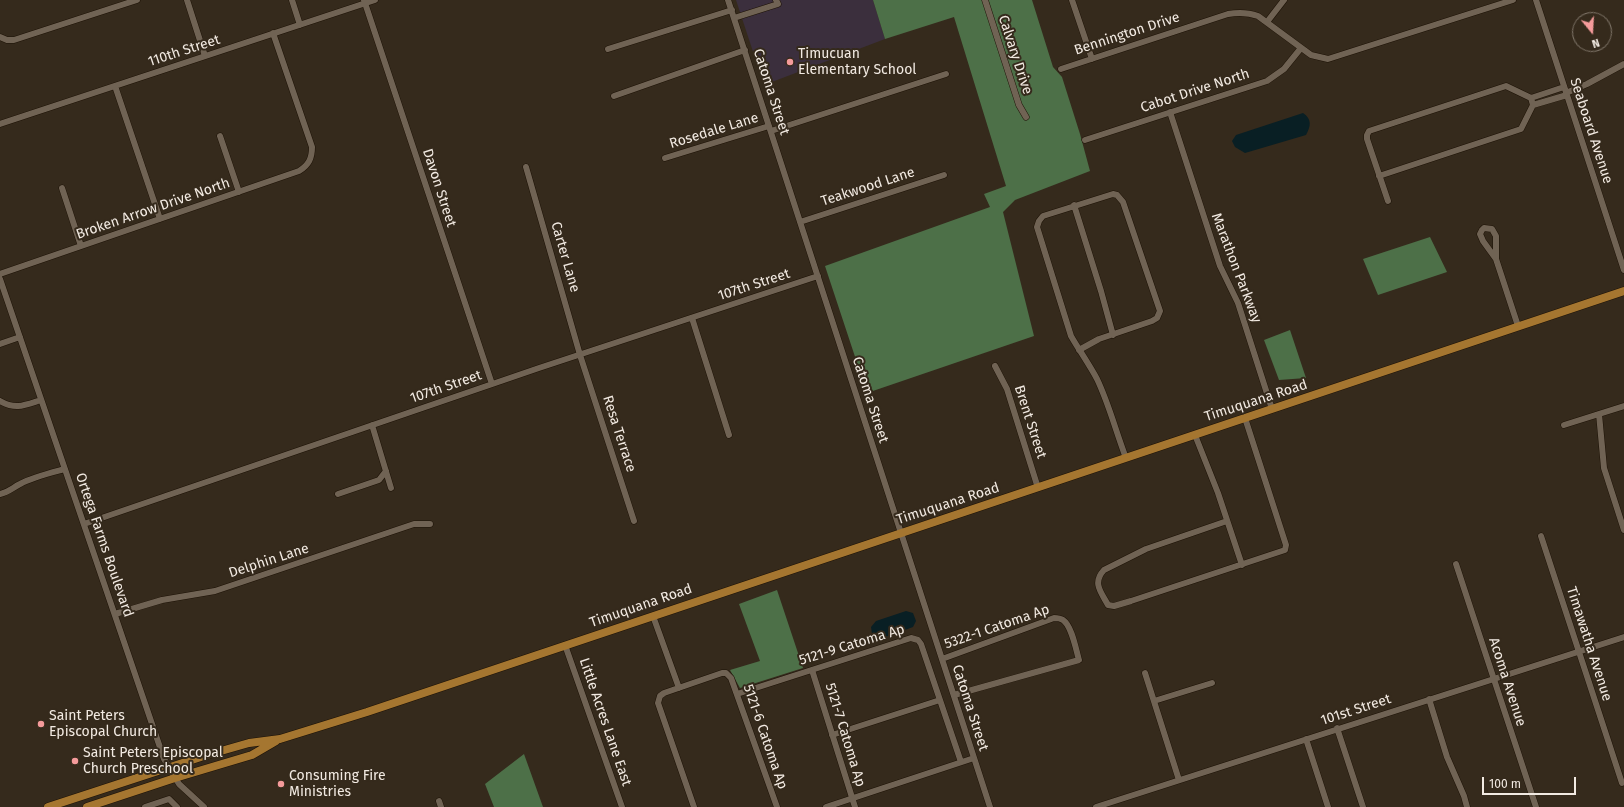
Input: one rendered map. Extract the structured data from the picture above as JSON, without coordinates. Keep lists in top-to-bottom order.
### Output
{
  "streets": {
    "main road": ["Timuquana Road"],
    "street": [
      "Bennington Drive",
      "110th Street",
      "Calvary Drive",
      "Cabot Drive North",
      "Catoma Street",
      "Rosedale Lane",
      "Seaboard Avenue",
      "Teakwood Lane",
      "Davon Street",
      "Broken Arrow Drive North",
      "Carter Lane",
      "Marathon Parkway",
      "107th Street",
      "Brent Street",
      "Resa Terrace",
      "Ortega Farms Boulevard",
      "Delphin Lane",
      "5322-1 Catoma Ap",
      "Timawatha Avenue",
      "5121-9 Catoma Ap",
      "Acoma Avenue",
      "101st Street",
      "Little Acres Lane East",
      "5121-7 Catoma Ap",
      "5121-6 Catoma Ap"
    ]
  },
  "crossings": [
    ["Bennington Drive", "Cabot Drive North"],
    ["110th Street", "Davon Street"],
    ["110th Street", "Broken Arrow Drive North"],
    ["Cabot Drive North", "Marathon Parkway"],
    ["Catoma Street", "Rosedale Lane"],
    ["Catoma Street", "Teakwood Lane"],
    ["Catoma Street", "107th Street"],
    ["Catoma Street", "Timuquana Road"],
    ["Catoma Street", "5322-1 Catoma Ap"],
    ["Davon Street", "107th Street"],
    ["Carter Lane", "107th Street"],
    ["Carter Lane", "Resa Terrace"],
    ["Marathon Parkway", "Timuquana Road"],
    ["107th Street", "Resa Terrace"],
    ["107th Street", "Ortega Farms Boulevard"],
    ["Timuquana Road", "Brent Street"],
    ["Timuquana Road", "Ortega Farms Boulevard"],
    ["Timuquana Road", "Little Acres Lane East"],
    ["Ortega Farms Boulevard", "Delphin Lane"],
    ["Timawatha Avenue", "101st Street"],
    ["5121-9 Catoma Ap", "5121-7 Catoma Ap"],
    ["5121-9 Catoma Ap", "5121-6 Catoma Ap"],
    ["Acoma Avenue", "101st Street"]
  ],
  "places": [
    "Timucuan Elementary School",
    "Saint Peters Episcopal Church",
    "Saint Peters Episcopal Church Preschool",
    "Consuming Fire Ministries"
  ],
  "scale_bar": "100 m",
  "north": "bottom"
}
